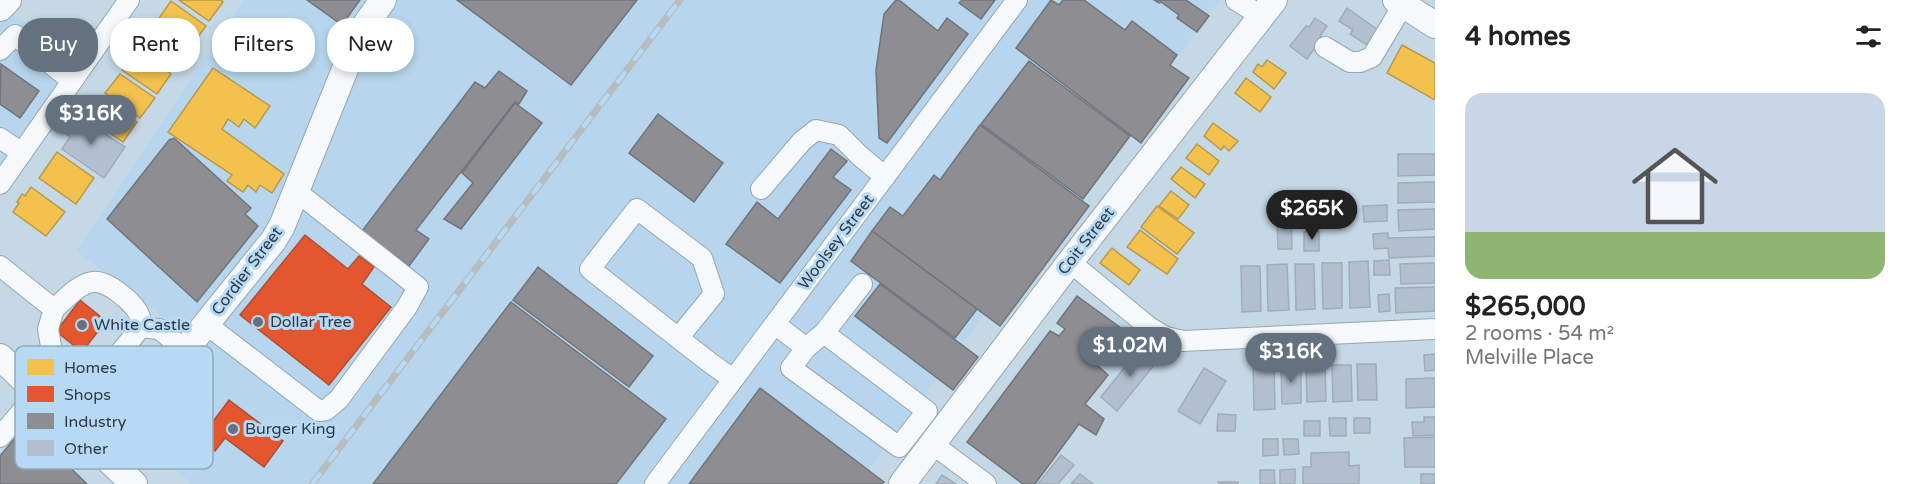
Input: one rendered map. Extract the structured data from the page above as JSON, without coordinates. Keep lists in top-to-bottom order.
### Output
{
  "streets": {
    "main road": ["Coit Street", "Cordier Street"],
    "street": ["Woolsey Street"]
  },
  "places": ["Dollar Tree", "White Castle", "Burger King"],
  "legend": [
    "Homes",
    "Shops",
    "Industry",
    "Other"
  ],
  "page": {
    "heading": "4 homes",
    "chip": [
      "Buy",
      "Rent",
      "Filters",
      "New"
    ],
    "list": [
      {
        "name": "$265,000",
        "note": "2 rooms · 54 m² · Melville Place"
      }
    ],
    "price": [
      "$316K",
      "$265K",
      "$1.02M",
      "$316K"
    ]
  }
}
